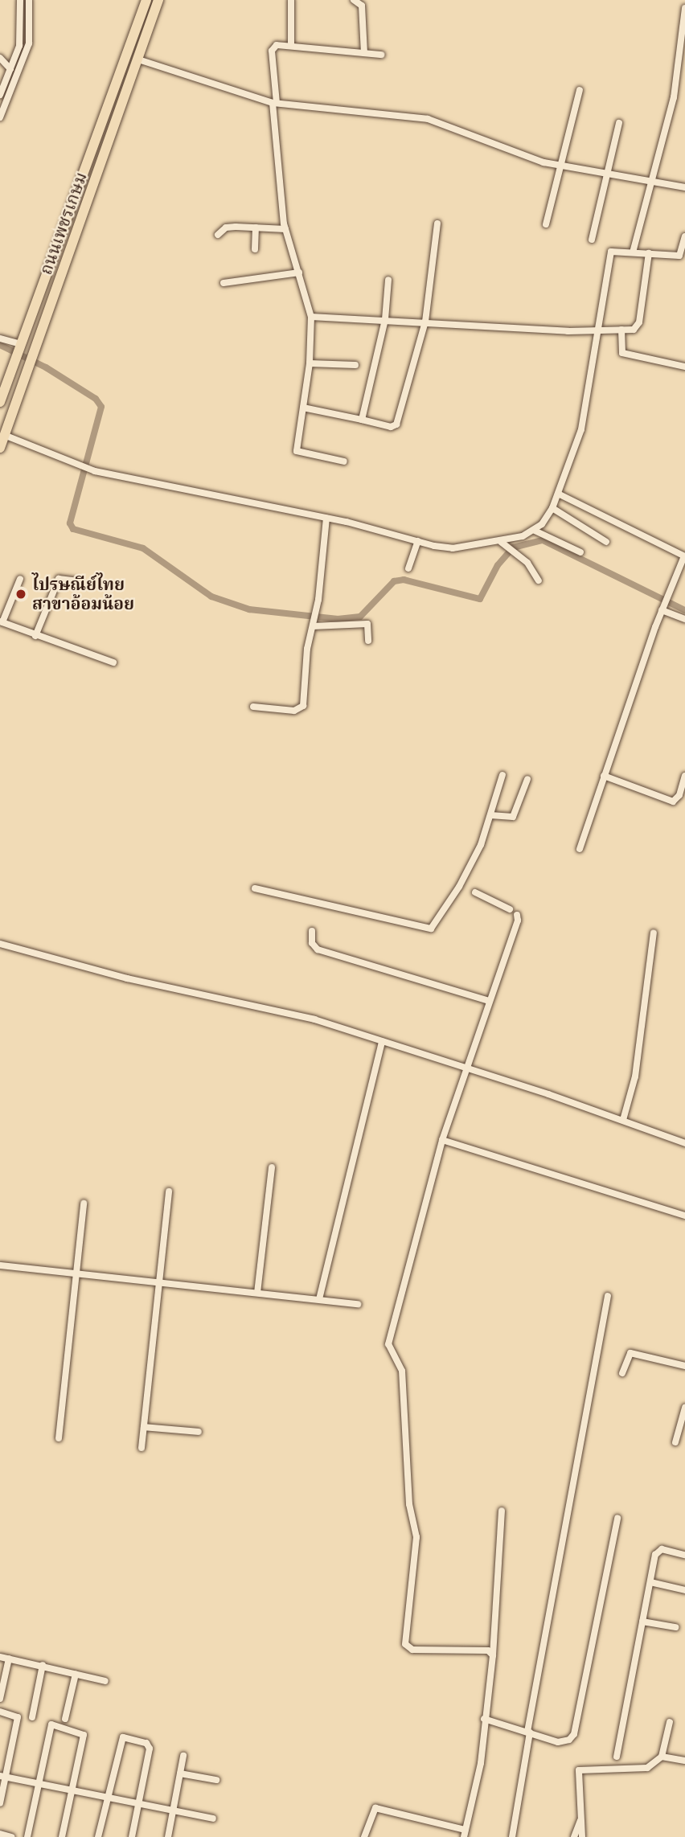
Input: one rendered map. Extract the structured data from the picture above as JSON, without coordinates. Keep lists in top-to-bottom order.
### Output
{
  "streets": {
    "main road": ["ถนนเพชรเกษม"]
  },
  "places": ["ไปรษณีย์ไทย สาขาอ้อมน้อย"]
}
